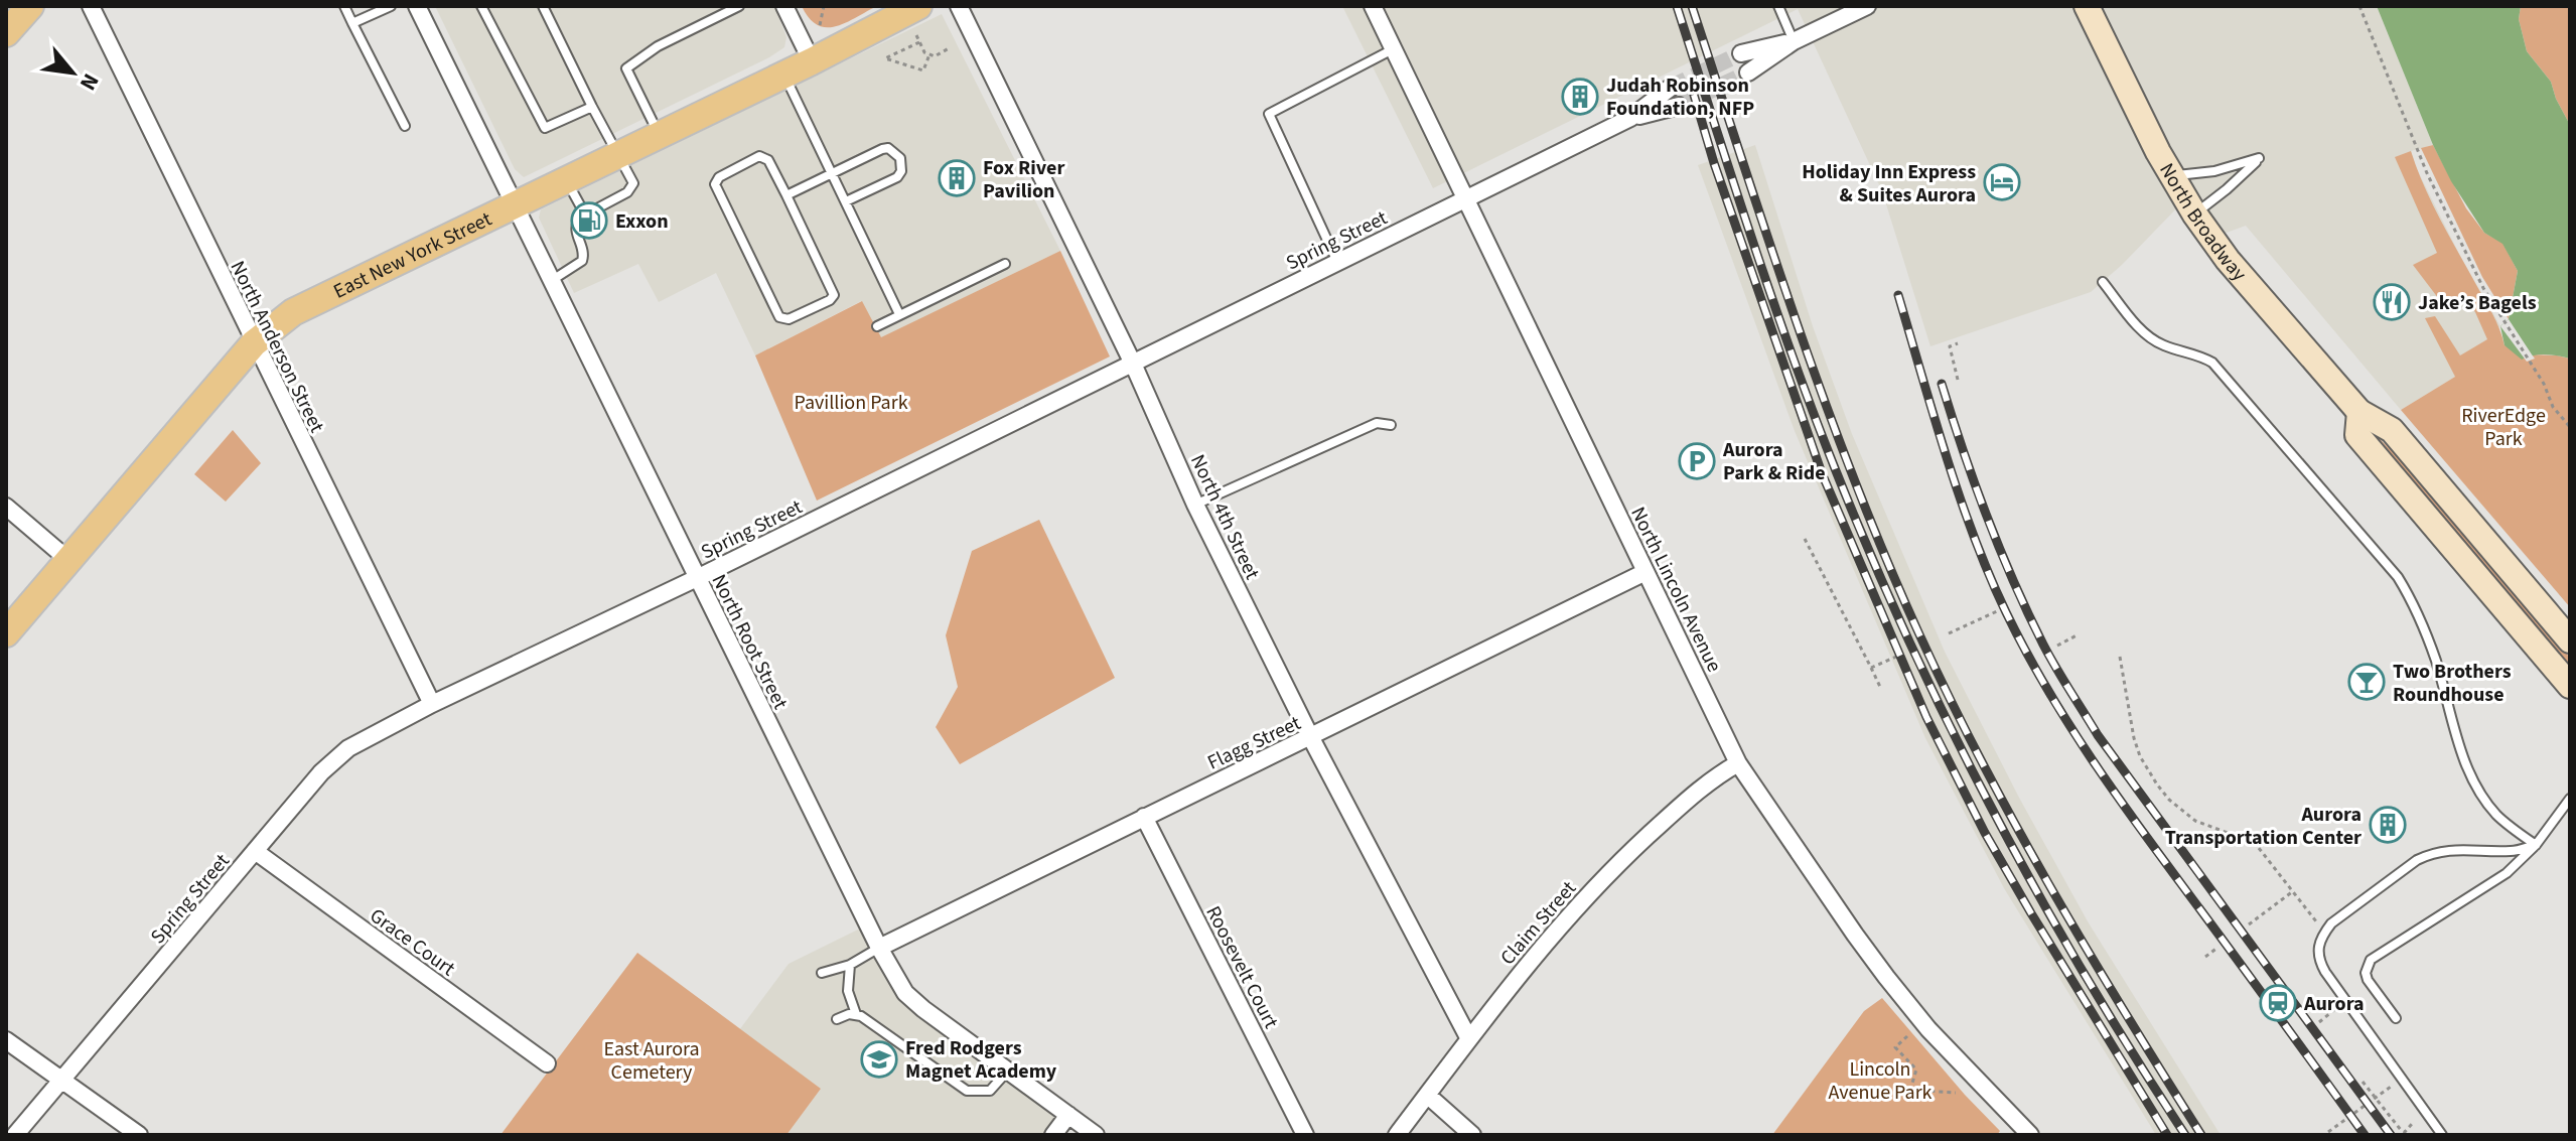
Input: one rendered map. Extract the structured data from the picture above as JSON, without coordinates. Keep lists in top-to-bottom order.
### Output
{
  "streets": {
    "main road": ["North Broadway", "East New York Street"],
    "street": [
      "Spring Street",
      "North Anderson Street",
      "North 4th Street",
      "North Lincoln Avenue",
      "North Root Street",
      "Flagg Street",
      "Claim Street",
      "Grace Court",
      "Roosevelt Court"
    ]
  },
  "crossings": [
    ["Spring Street", "North Anderson Street"],
    ["Spring Street", "North 4th Street"],
    ["Spring Street", "North Lincoln Avenue"],
    ["Spring Street", "North Root Street"],
    ["Spring Street", "Grace Court"],
    ["East New York Street", "North Anderson Street"],
    ["East New York Street", "North Root Street"],
    ["North 4th Street", "Flagg Street"],
    ["North 4th Street", "Claim Street"],
    ["North Lincoln Avenue", "Flagg Street"],
    ["North Lincoln Avenue", "Claim Street"],
    ["North Root Street", "Flagg Street"],
    ["Flagg Street", "Roosevelt Court"]
  ],
  "parks": [
    "Pavillion Park",
    "RiverEdge Park",
    "East Aurora Cemetery",
    "Lincoln Avenue Park"
  ],
  "places": {
    "building": ["Judah Robinson Foundation, NFP", "Fox River Pavilion", "Aurora Transportation Center"],
    "hotel": ["Holiday Inn Express & Suites Aurora"],
    "fuel station": ["Exxon"],
    "restaurant": ["Jake’s Bagels"],
    "parking": ["Aurora Park & Ride"],
    "bar": ["Two Brothers Roundhouse"],
    "station": ["Aurora"],
    "school or university": ["Fred Rodgers Magnet Academy"]
  },
  "north": "bottom right"
}
